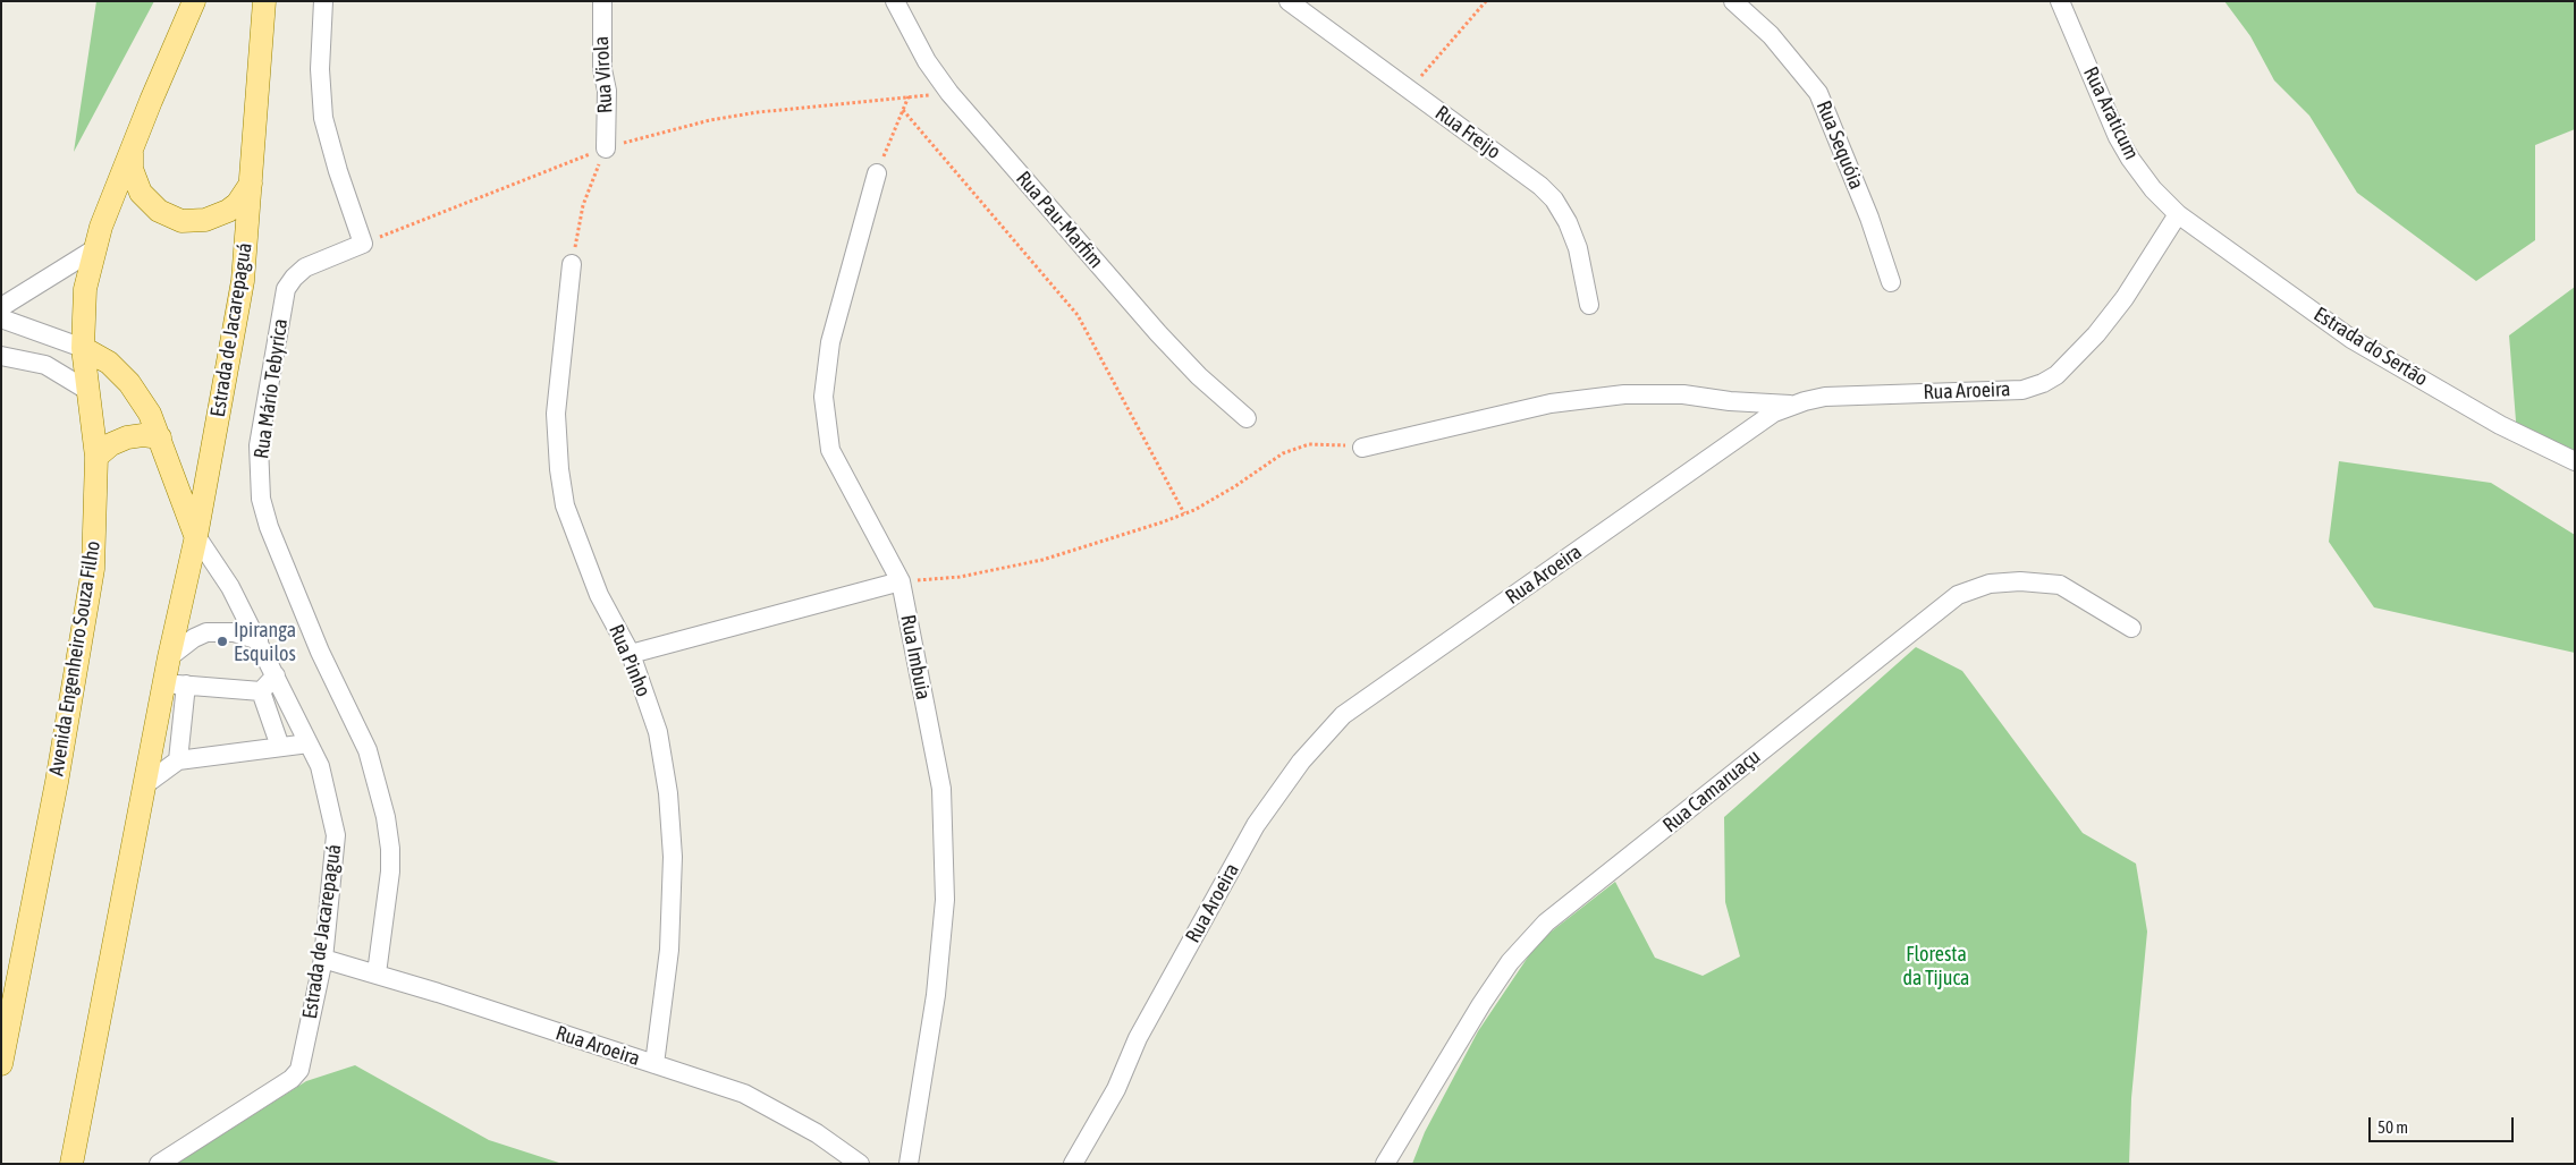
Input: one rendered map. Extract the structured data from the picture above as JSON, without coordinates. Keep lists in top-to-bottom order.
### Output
{
  "streets": {
    "main road": ["Estrada de Jacarepaguá", "Avenida Engenheiro Souza Filho"],
    "street": [
      "Rua Virola",
      "Rua Araticum",
      "Rua Freijo",
      "Rua Sequóia",
      "Rua Pau-Marfim",
      "Estrada do Sertão",
      "Rua Mário Tebyrica",
      "Rua Aroeira",
      "Rua Imbuia",
      "Rua Pinho",
      "Rua Camaruaçu"
    ]
  },
  "crossings": [
    ["Rua Araticum", "Estrada do Sertão"],
    ["Rua Araticum", "Rua Aroeira"],
    ["Estrada de Jacarepaguá", "Rua Aroeira"],
    ["Estrada do Sertão", "Rua Aroeira"],
    ["Rua Mário Tebyrica", "Rua Aroeira"],
    ["Rua Aroeira", "Rua Pinho"]
  ],
  "parks": ["Floresta da Tijuca"],
  "places": ["Ipiranga Esquilos"],
  "scale_bar": "50 m"
}
